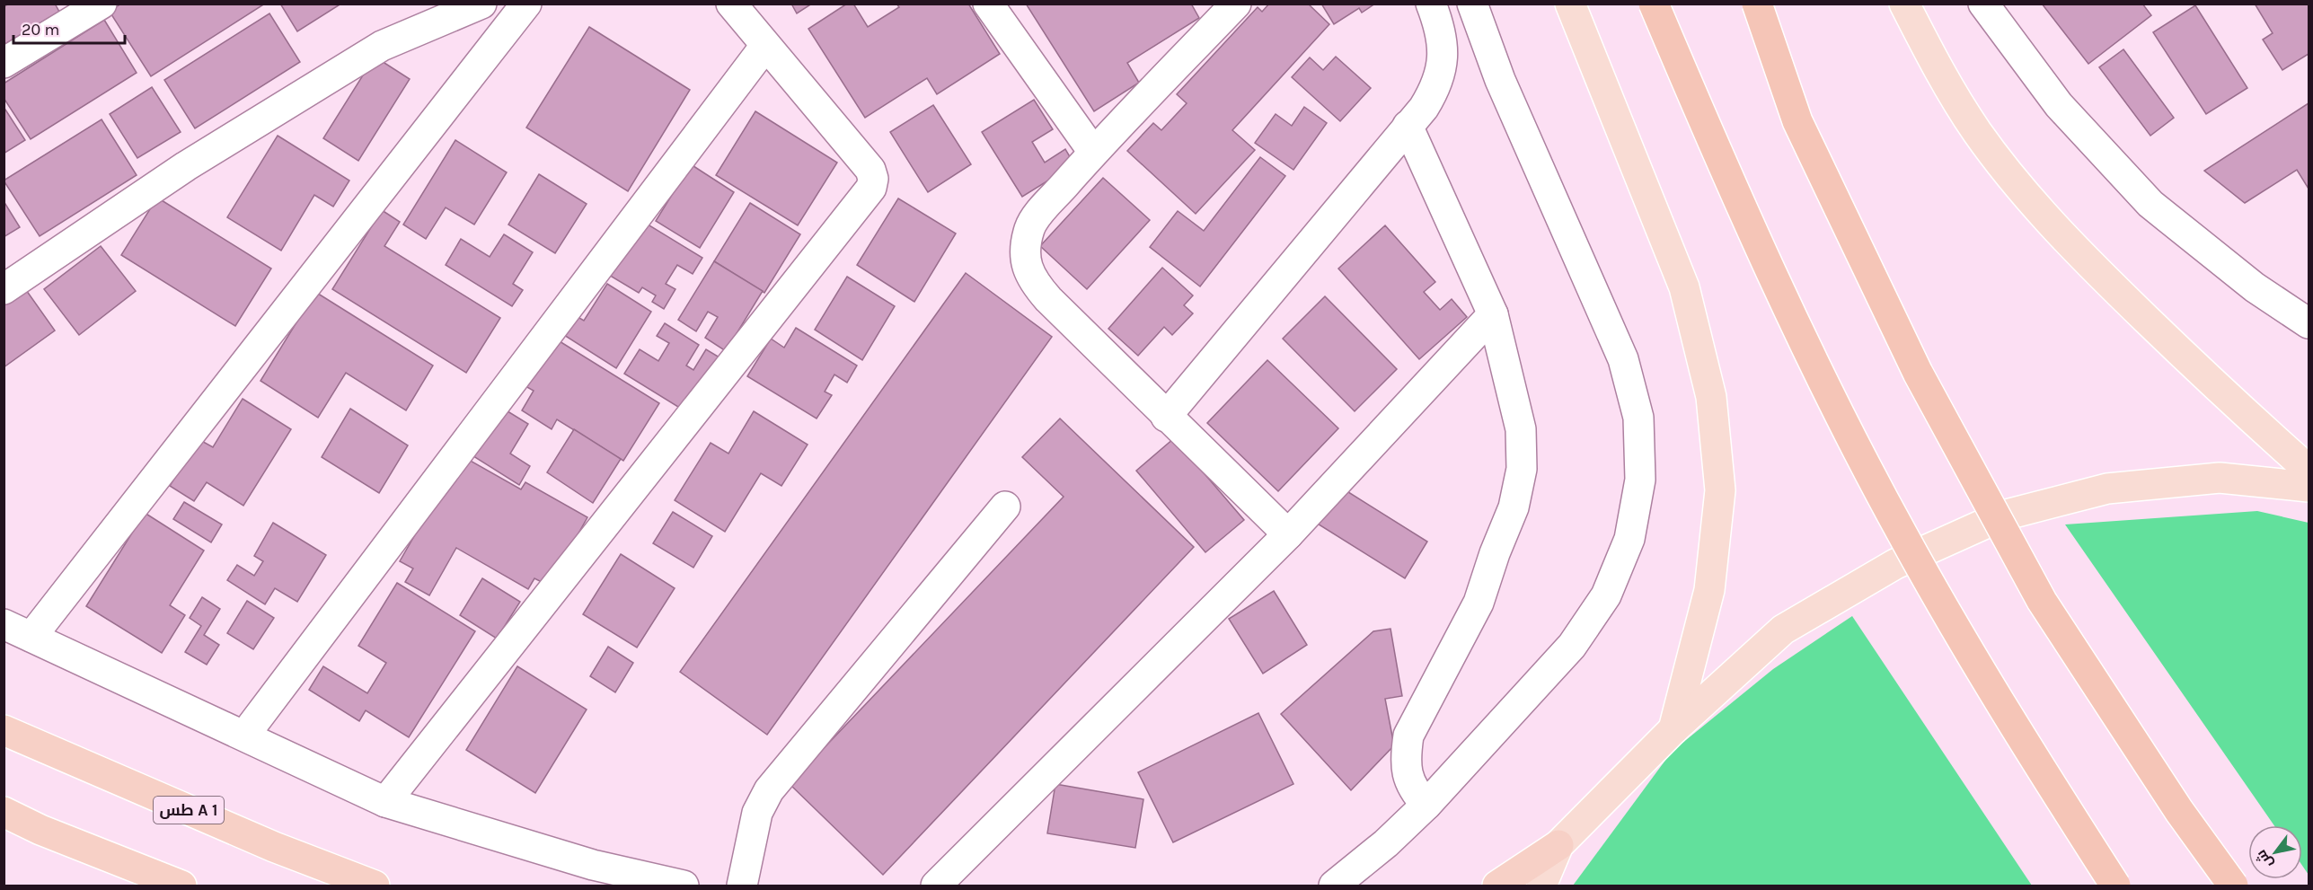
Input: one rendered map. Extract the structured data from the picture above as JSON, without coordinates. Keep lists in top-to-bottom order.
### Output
{
  "streets": {
    "highway": ["طس A 1"]
  },
  "scale_bar": "20 m",
  "north": "bottom left"
}
